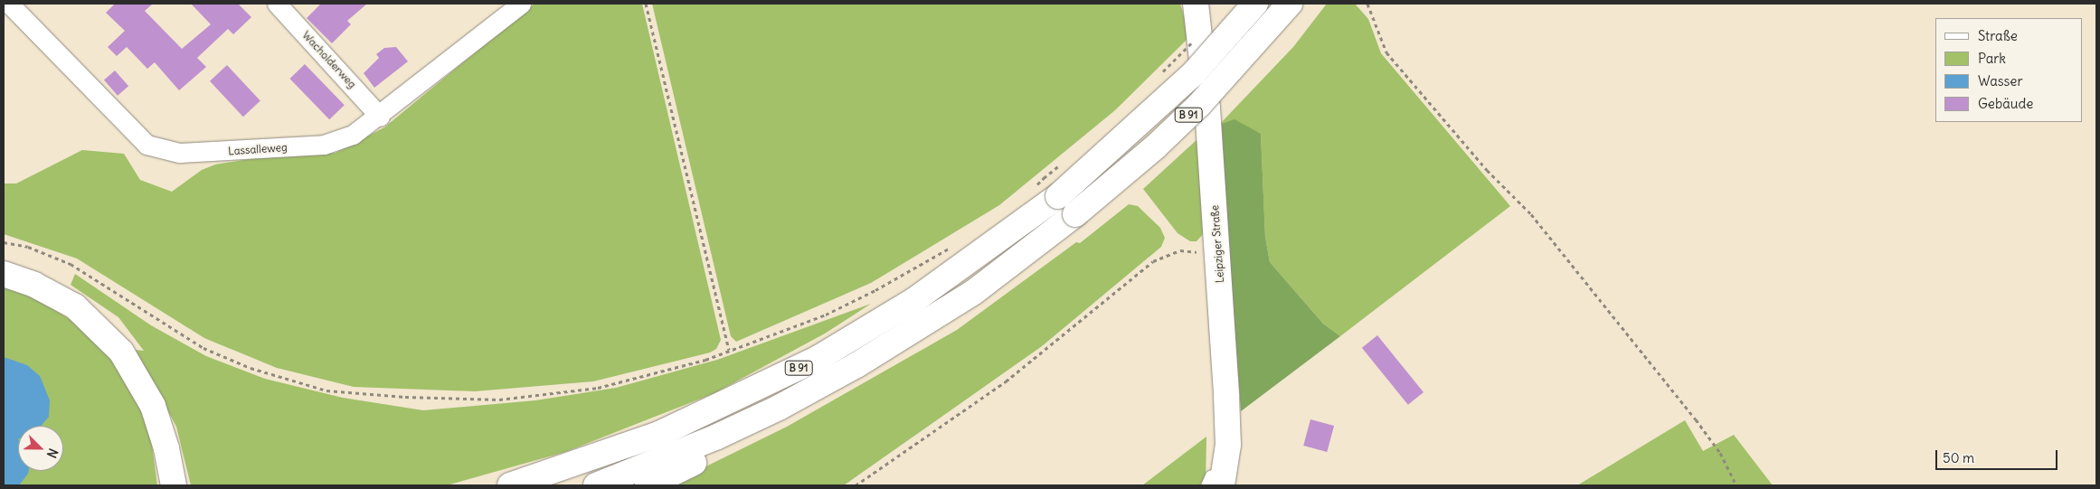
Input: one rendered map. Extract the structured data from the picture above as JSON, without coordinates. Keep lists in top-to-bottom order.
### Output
{
  "streets": {
    "main road": ["B 91", "Leipziger Straße"],
    "street": ["Wacholderweg", "Lassalleweg"]
  },
  "crossings": [
    ["Wacholderweg", "Lassalleweg"]
  ],
  "legend": [
    "Straße",
    "Park",
    "Wasser",
    "Gebäude"
  ],
  "scale_bar": "50 m",
  "north": "bottom right"
}
